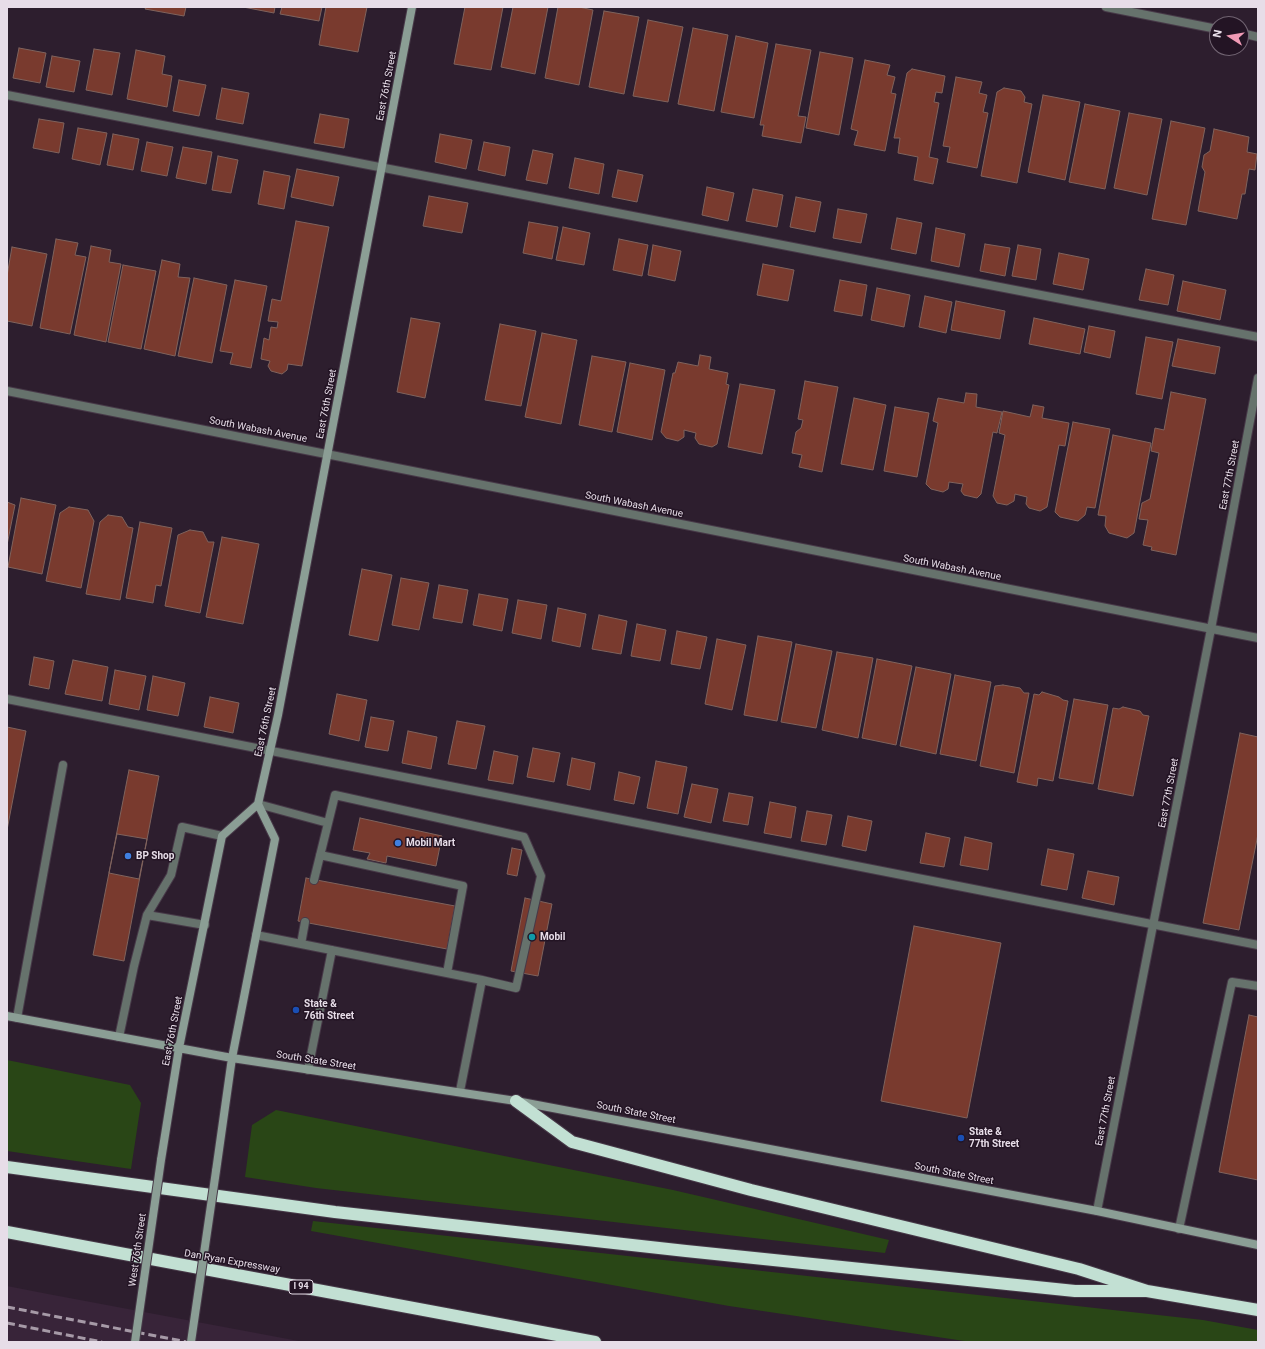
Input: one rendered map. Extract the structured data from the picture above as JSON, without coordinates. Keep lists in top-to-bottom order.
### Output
{
  "streets": {
    "highway": ["Dan Ryan Expressway", "I 94"],
    "street": [
      "East 76th Street",
      "South Wabash Avenue",
      "East 77th Street",
      "South State Street",
      "West 76th Street"
    ]
  },
  "crossings": [
    ["East 76th Street", "South Wabash Avenue"],
    ["East 76th Street", "South State Street"],
    ["East 76th Street", "West 76th Street"],
    ["South Wabash Avenue", "East 77th Street"],
    ["East 77th Street", "South State Street"]
  ],
  "places": [
    "Mobil Mart",
    "BP Shop",
    "Mobil",
    "State & 76th Street",
    "State & 77th Street"
  ],
  "north": "left"
}
